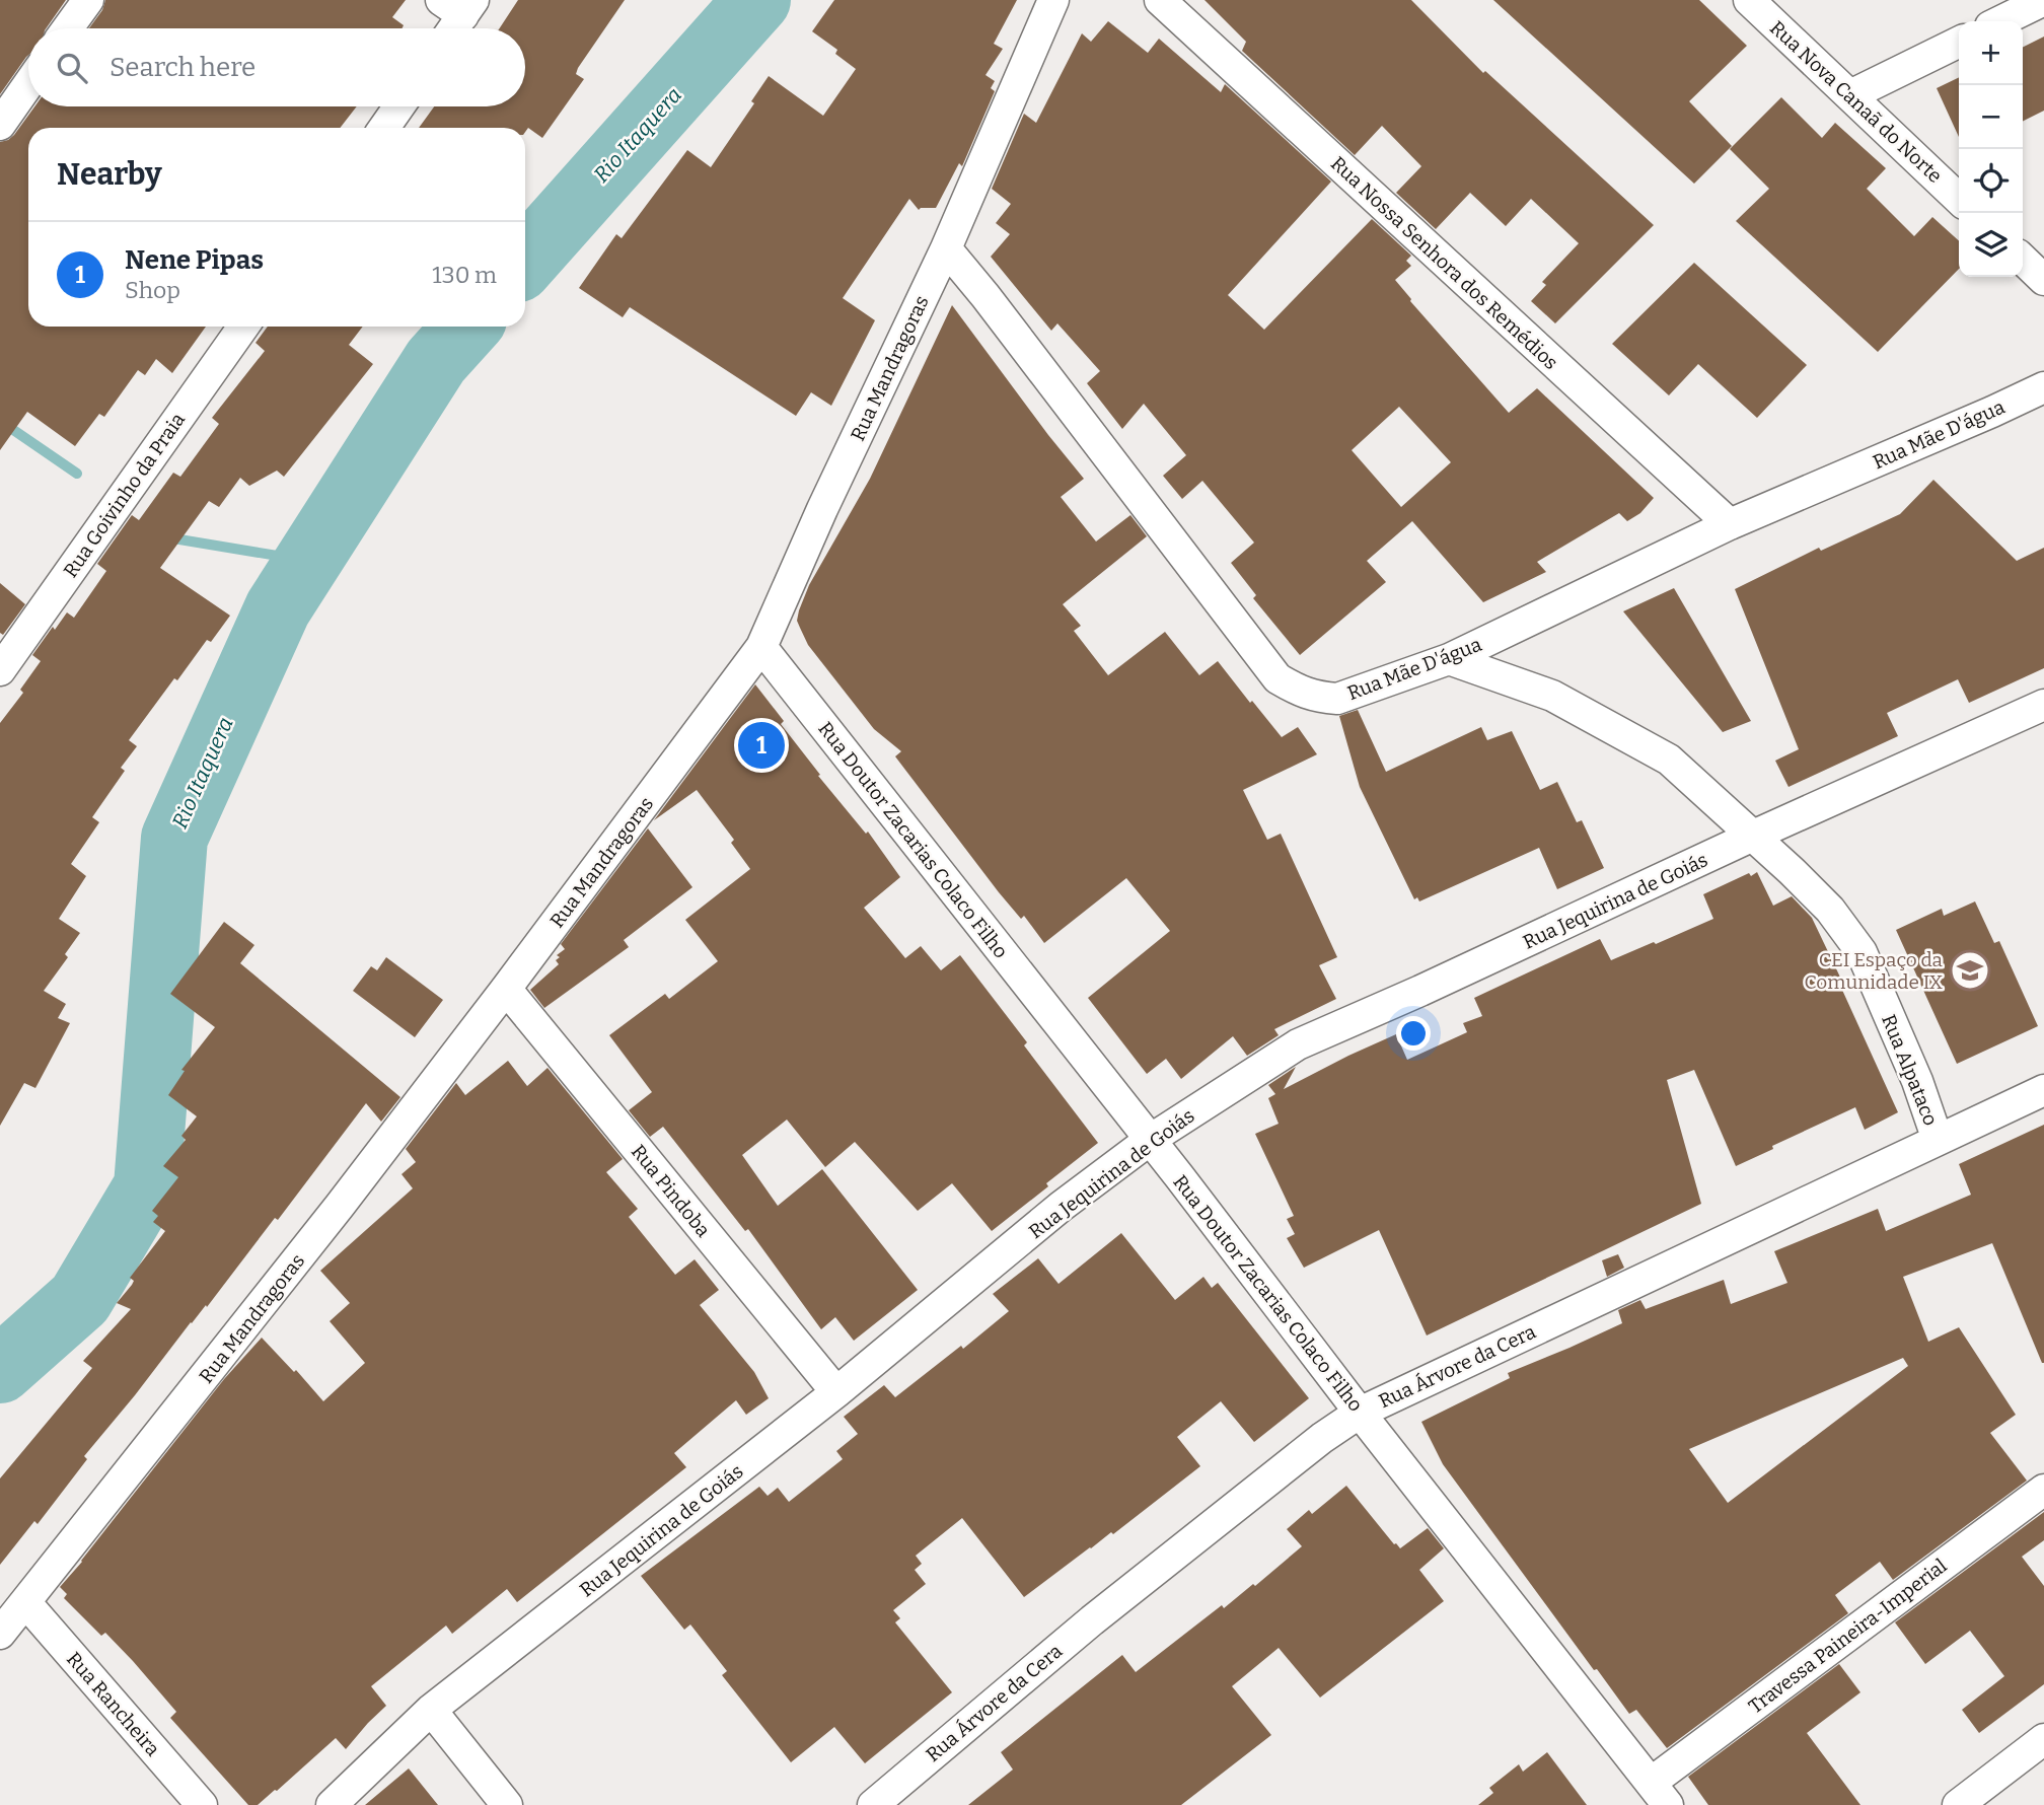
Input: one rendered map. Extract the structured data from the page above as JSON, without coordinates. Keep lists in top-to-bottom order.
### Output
{
  "streets": {
    "street": [
      "Rua Nova Canaã do Norte",
      "Rua Nossa Senhora dos Remédios",
      "Rua Mandragoras",
      "Rua Mãe D'água",
      "Rua Goivinho da Praia",
      "Rua Doutor Zacarias Colaco Filho",
      "Rua Jequirina de Goiás",
      "Rua Alpataco",
      "Rua Pindoba",
      "Rua Árvore da Cera",
      "Travessa Paineira-Imperial",
      "Rua Rancheira"
    ]
  },
  "crossings": [
    ["Rua Nossa Senhora dos Remédios", "Rua Mãe D'água"],
    ["Rua Mandragoras", "Rua Mãe D'água"],
    ["Rua Mandragoras", "Rua Doutor Zacarias Colaco Filho"],
    ["Rua Mandragoras", "Rua Pindoba"],
    ["Rua Mandragoras", "Rua Rancheira"],
    ["Rua Mãe D'água", "Rua Alpataco"],
    ["Rua Doutor Zacarias Colaco Filho", "Rua Jequirina de Goiás"],
    ["Rua Doutor Zacarias Colaco Filho", "Rua Árvore da Cera"],
    ["Rua Doutor Zacarias Colaco Filho", "Travessa Paineira-Imperial"],
    ["Rua Jequirina de Goiás", "Rua Alpataco"],
    ["Rua Jequirina de Goiás", "Rua Pindoba"],
    ["Rua Alpataco", "Rua Árvore da Cera"]
  ],
  "water": ["Rio Itaquera"],
  "places": {
    "school or university": ["CEI Espaço da Comunidade IX"]
  },
  "page": {
    "map_buttons": ["+", "−"],
    "search": "Search here",
    "heading": "Nearby",
    "list": [
      {
        "mark": "1",
        "name": "Nene Pipas",
        "note": "Shop",
        "value": "130 m"
      }
    ],
    "pins": "1"
  }
}
